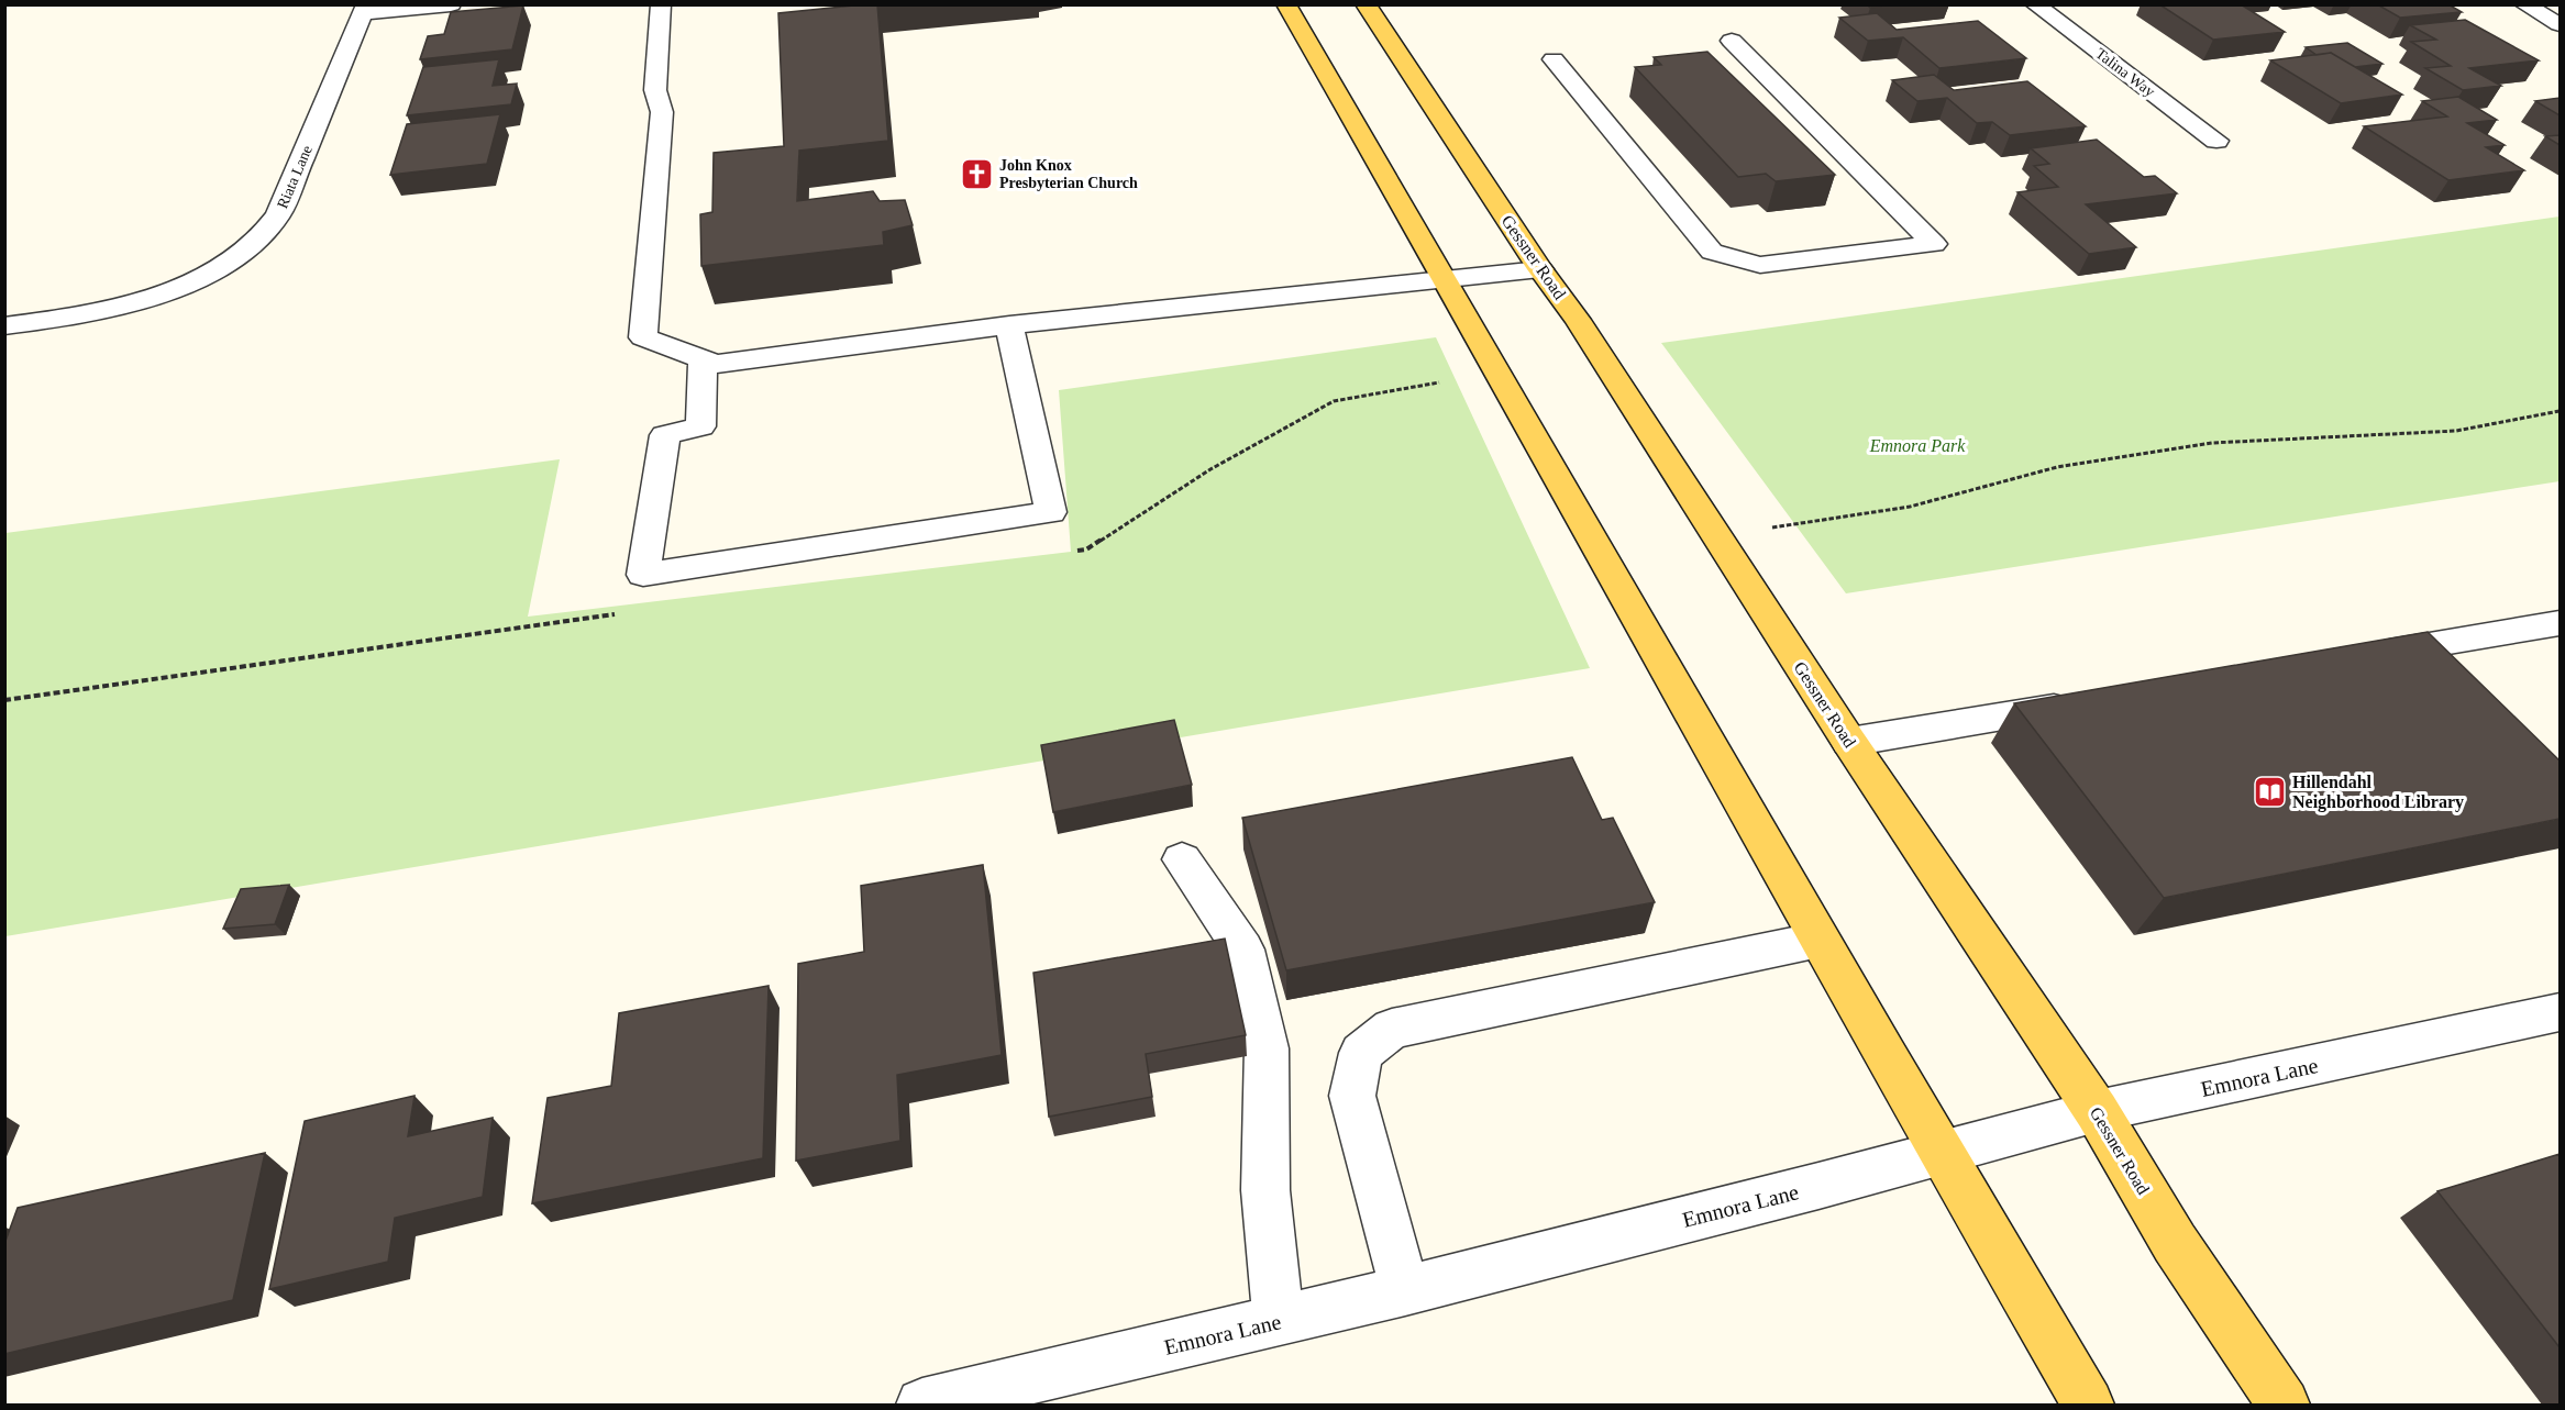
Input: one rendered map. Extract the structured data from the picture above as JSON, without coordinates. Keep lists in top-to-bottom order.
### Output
{
  "streets": {
    "main road": ["Gessner Road"],
    "street": ["Talina Way", "Riata Lane", "Emnora Lane"]
  },
  "crossings": [
    ["Gessner Road", "Emnora Lane"]
  ],
  "parks": ["Emnora Park"],
  "places": {
    "church": ["John Knox Presbyterian Church"],
    "library": ["Hillendahl Neighborhood Library"]
  }
}
